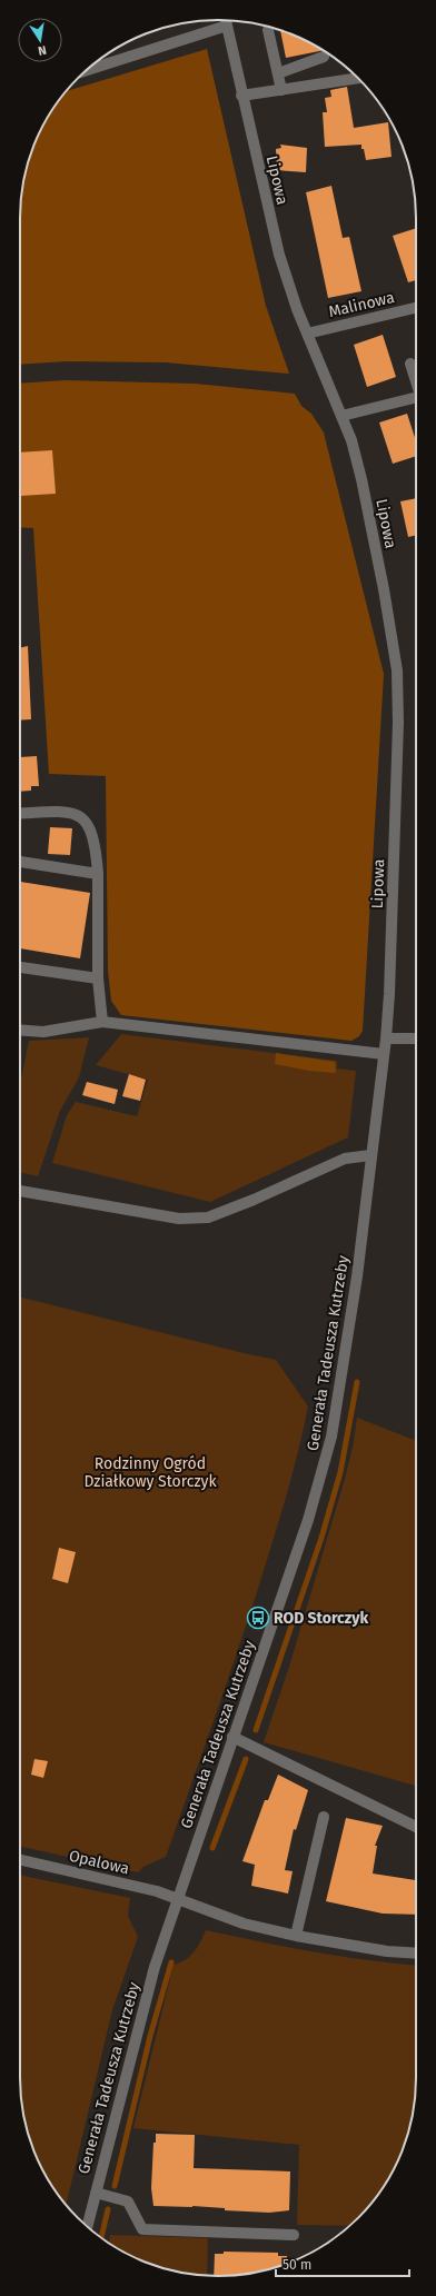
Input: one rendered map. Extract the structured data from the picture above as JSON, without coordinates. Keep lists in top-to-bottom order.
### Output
{
  "streets": {
    "street": [
      "Lipowa",
      "Malinowa",
      "Generała Tadeusza Kutrzeby",
      "Opalowa"
    ]
  },
  "crossings": [
    ["Lipowa", "Malinowa"],
    ["Lipowa", "Generała Tadeusza Kutrzeby"],
    ["Generała Tadeusza Kutrzeby", "Opalowa"]
  ],
  "parks": ["Rodzinny Ogród Działkowy Storczyk"],
  "places": {
    "bus stop": ["ROD Storczyk"]
  },
  "scale_bar": "50 m",
  "north": "bottom"
}
